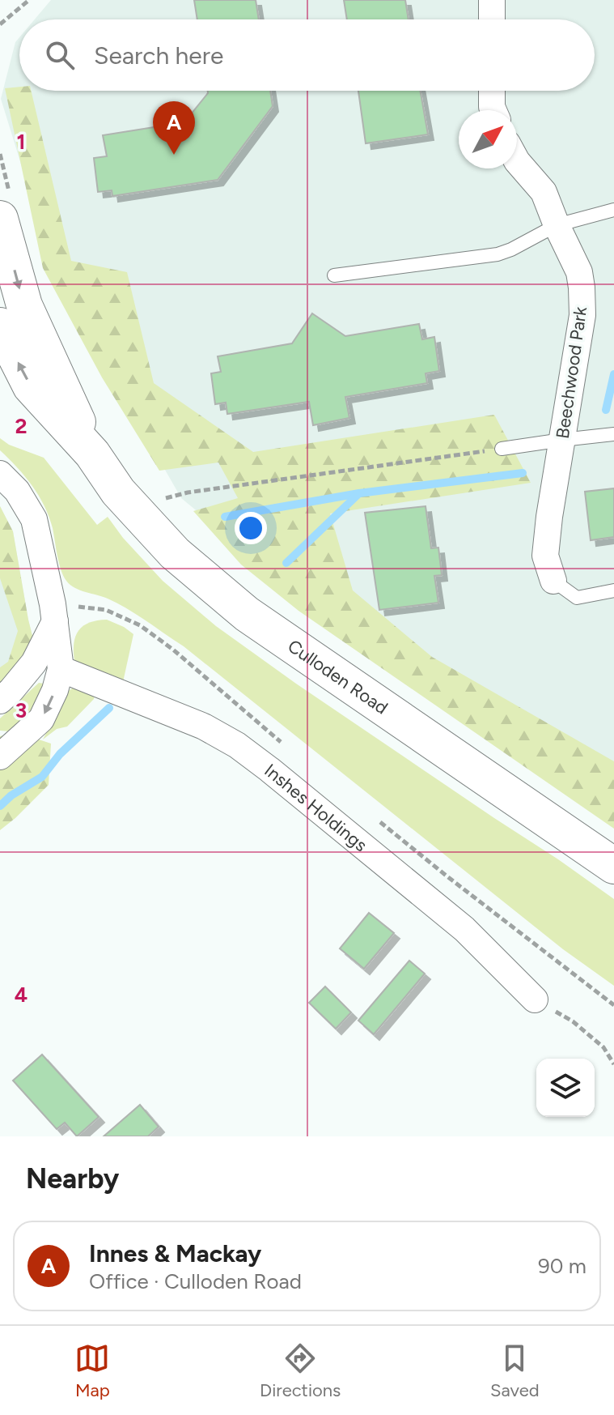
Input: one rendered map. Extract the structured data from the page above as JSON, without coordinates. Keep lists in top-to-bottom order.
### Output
{
  "streets": {
    "main road": ["Culloden Road"],
    "street": ["Beechwood Park", "Inshes Holdings"]
  },
  "north": "top right",
  "page": {
    "search": "Search here",
    "pins": "A",
    "heading": "Nearby",
    "list": [
      {
        "mark": "A",
        "name": "Innes & Mackay",
        "note": "Office · Culloden Road",
        "value": "90 m"
      }
    ],
    "nav": ["Map", "Directions", "Saved"]
  },
  "grid": {
    "rows": [
      "1",
      "2",
      "3",
      "4"
    ]
  }
}
